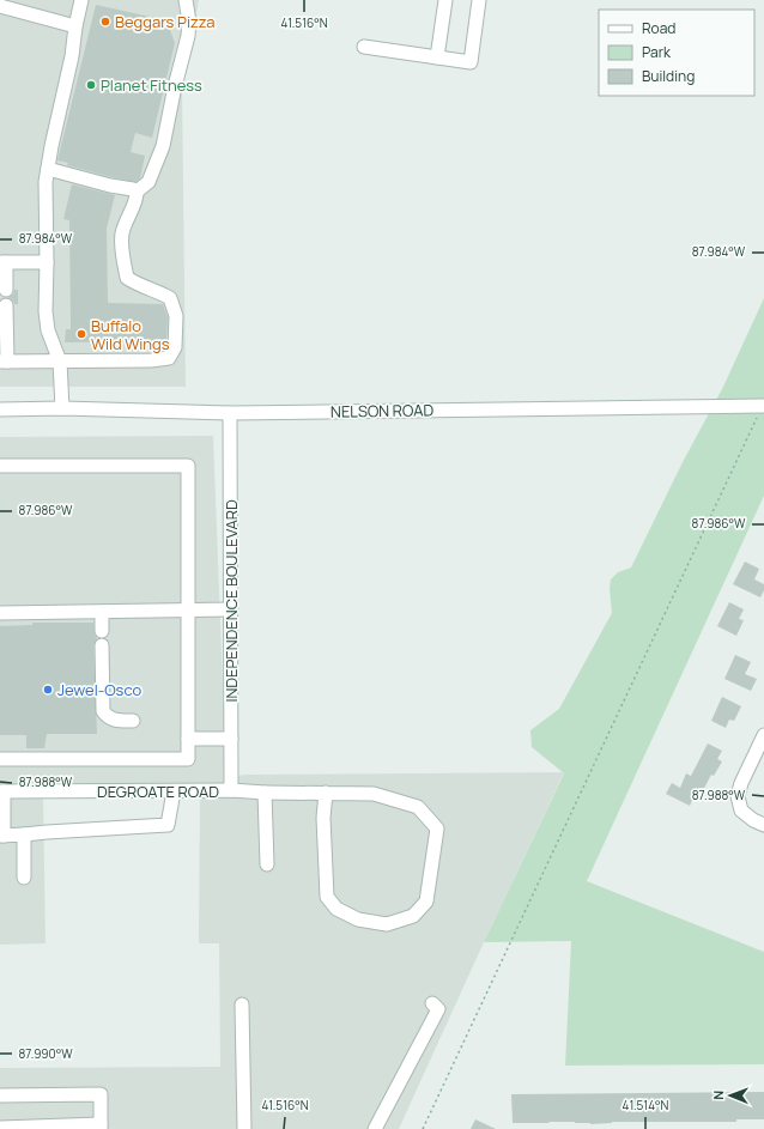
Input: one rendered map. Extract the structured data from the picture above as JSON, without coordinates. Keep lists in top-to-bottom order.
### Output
{
  "streets": {
    "street": ["NELSON ROAD", "INDEPENDENCE BOULEVARD", "DEGROATE ROAD"]
  },
  "crossings": [
    ["NELSON ROAD", "INDEPENDENCE BOULEVARD"],
    ["INDEPENDENCE BOULEVARD", "DEGROATE ROAD"]
  ],
  "places": [
    "Beggars Pizza",
    "Planet Fitness",
    "Buffalo Wild Wings",
    "Jewel-Osco"
  ],
  "legend": ["Road", "Park", "Building"],
  "north": "left",
  "coordinates": [
    "41.516°N",
    "87.984°W",
    "87.986°W",
    "87.988°W",
    "87.990°W",
    "41.514°N"
  ]
}
